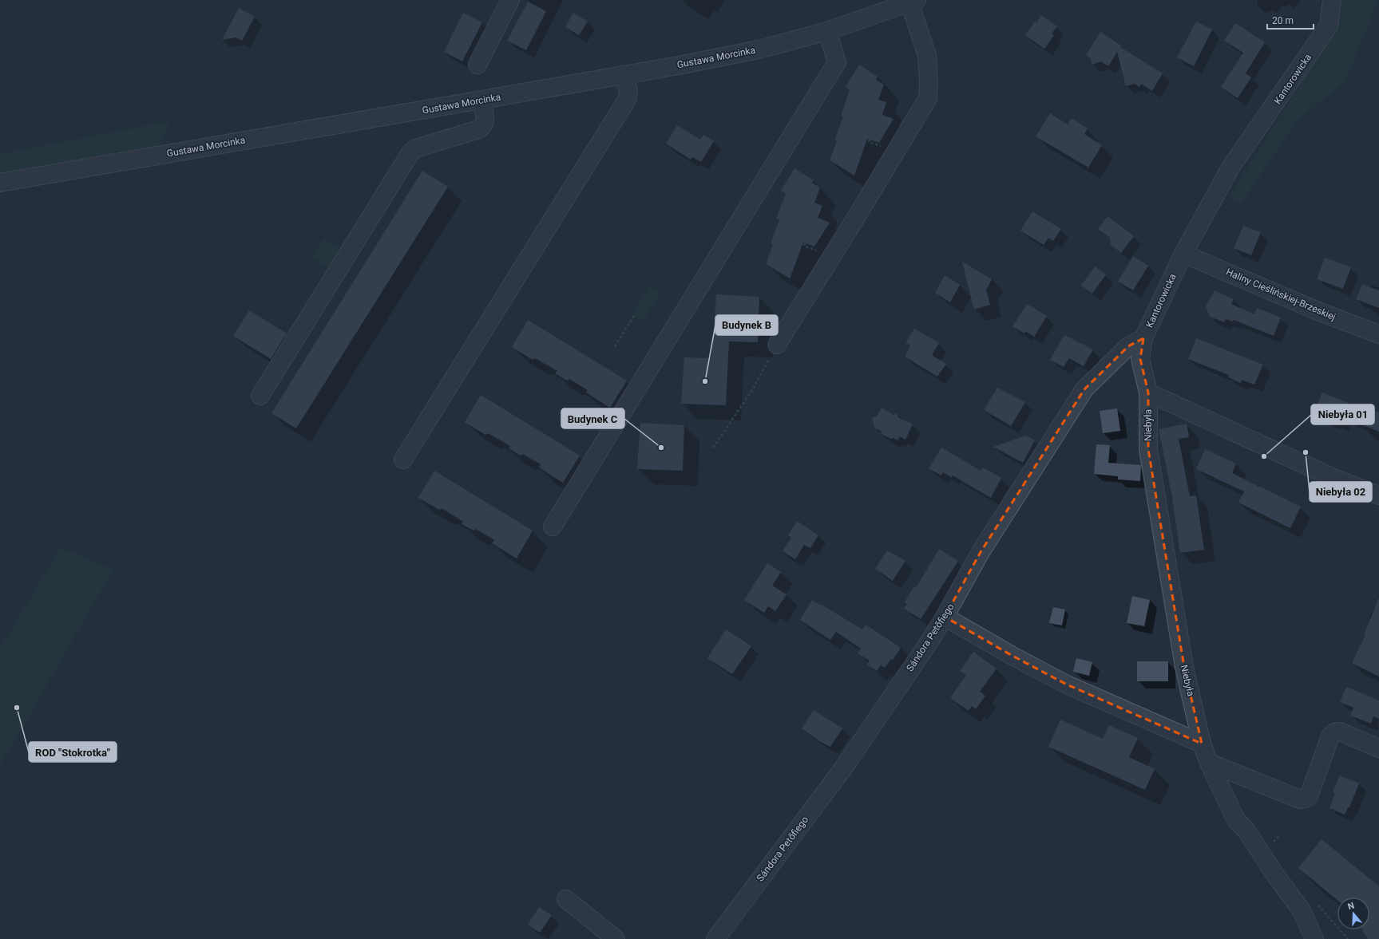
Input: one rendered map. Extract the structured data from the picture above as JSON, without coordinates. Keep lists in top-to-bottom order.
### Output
{
  "streets": {
    "street": [
      "Gustawa Morcinka",
      "Kantorowicka",
      "Haliny Cieślińskiej-Brzeskiej",
      "Niebyła",
      "Sándora Petőfiego"
    ]
  },
  "crossings": [
    ["Kantorowicka", "Haliny Cieślińskiej-Brzeskiej"],
    ["Kantorowicka", "Niebyła"],
    ["Kantorowicka", "Sándora Petőfiego"]
  ],
  "places": [
    "Budynek B",
    "Budynek C",
    "Niebyła 02",
    "Niebyła 01",
    "ROD \"Stokrotka\""
  ],
  "scale_bar": "20 m",
  "north": "top"
}
